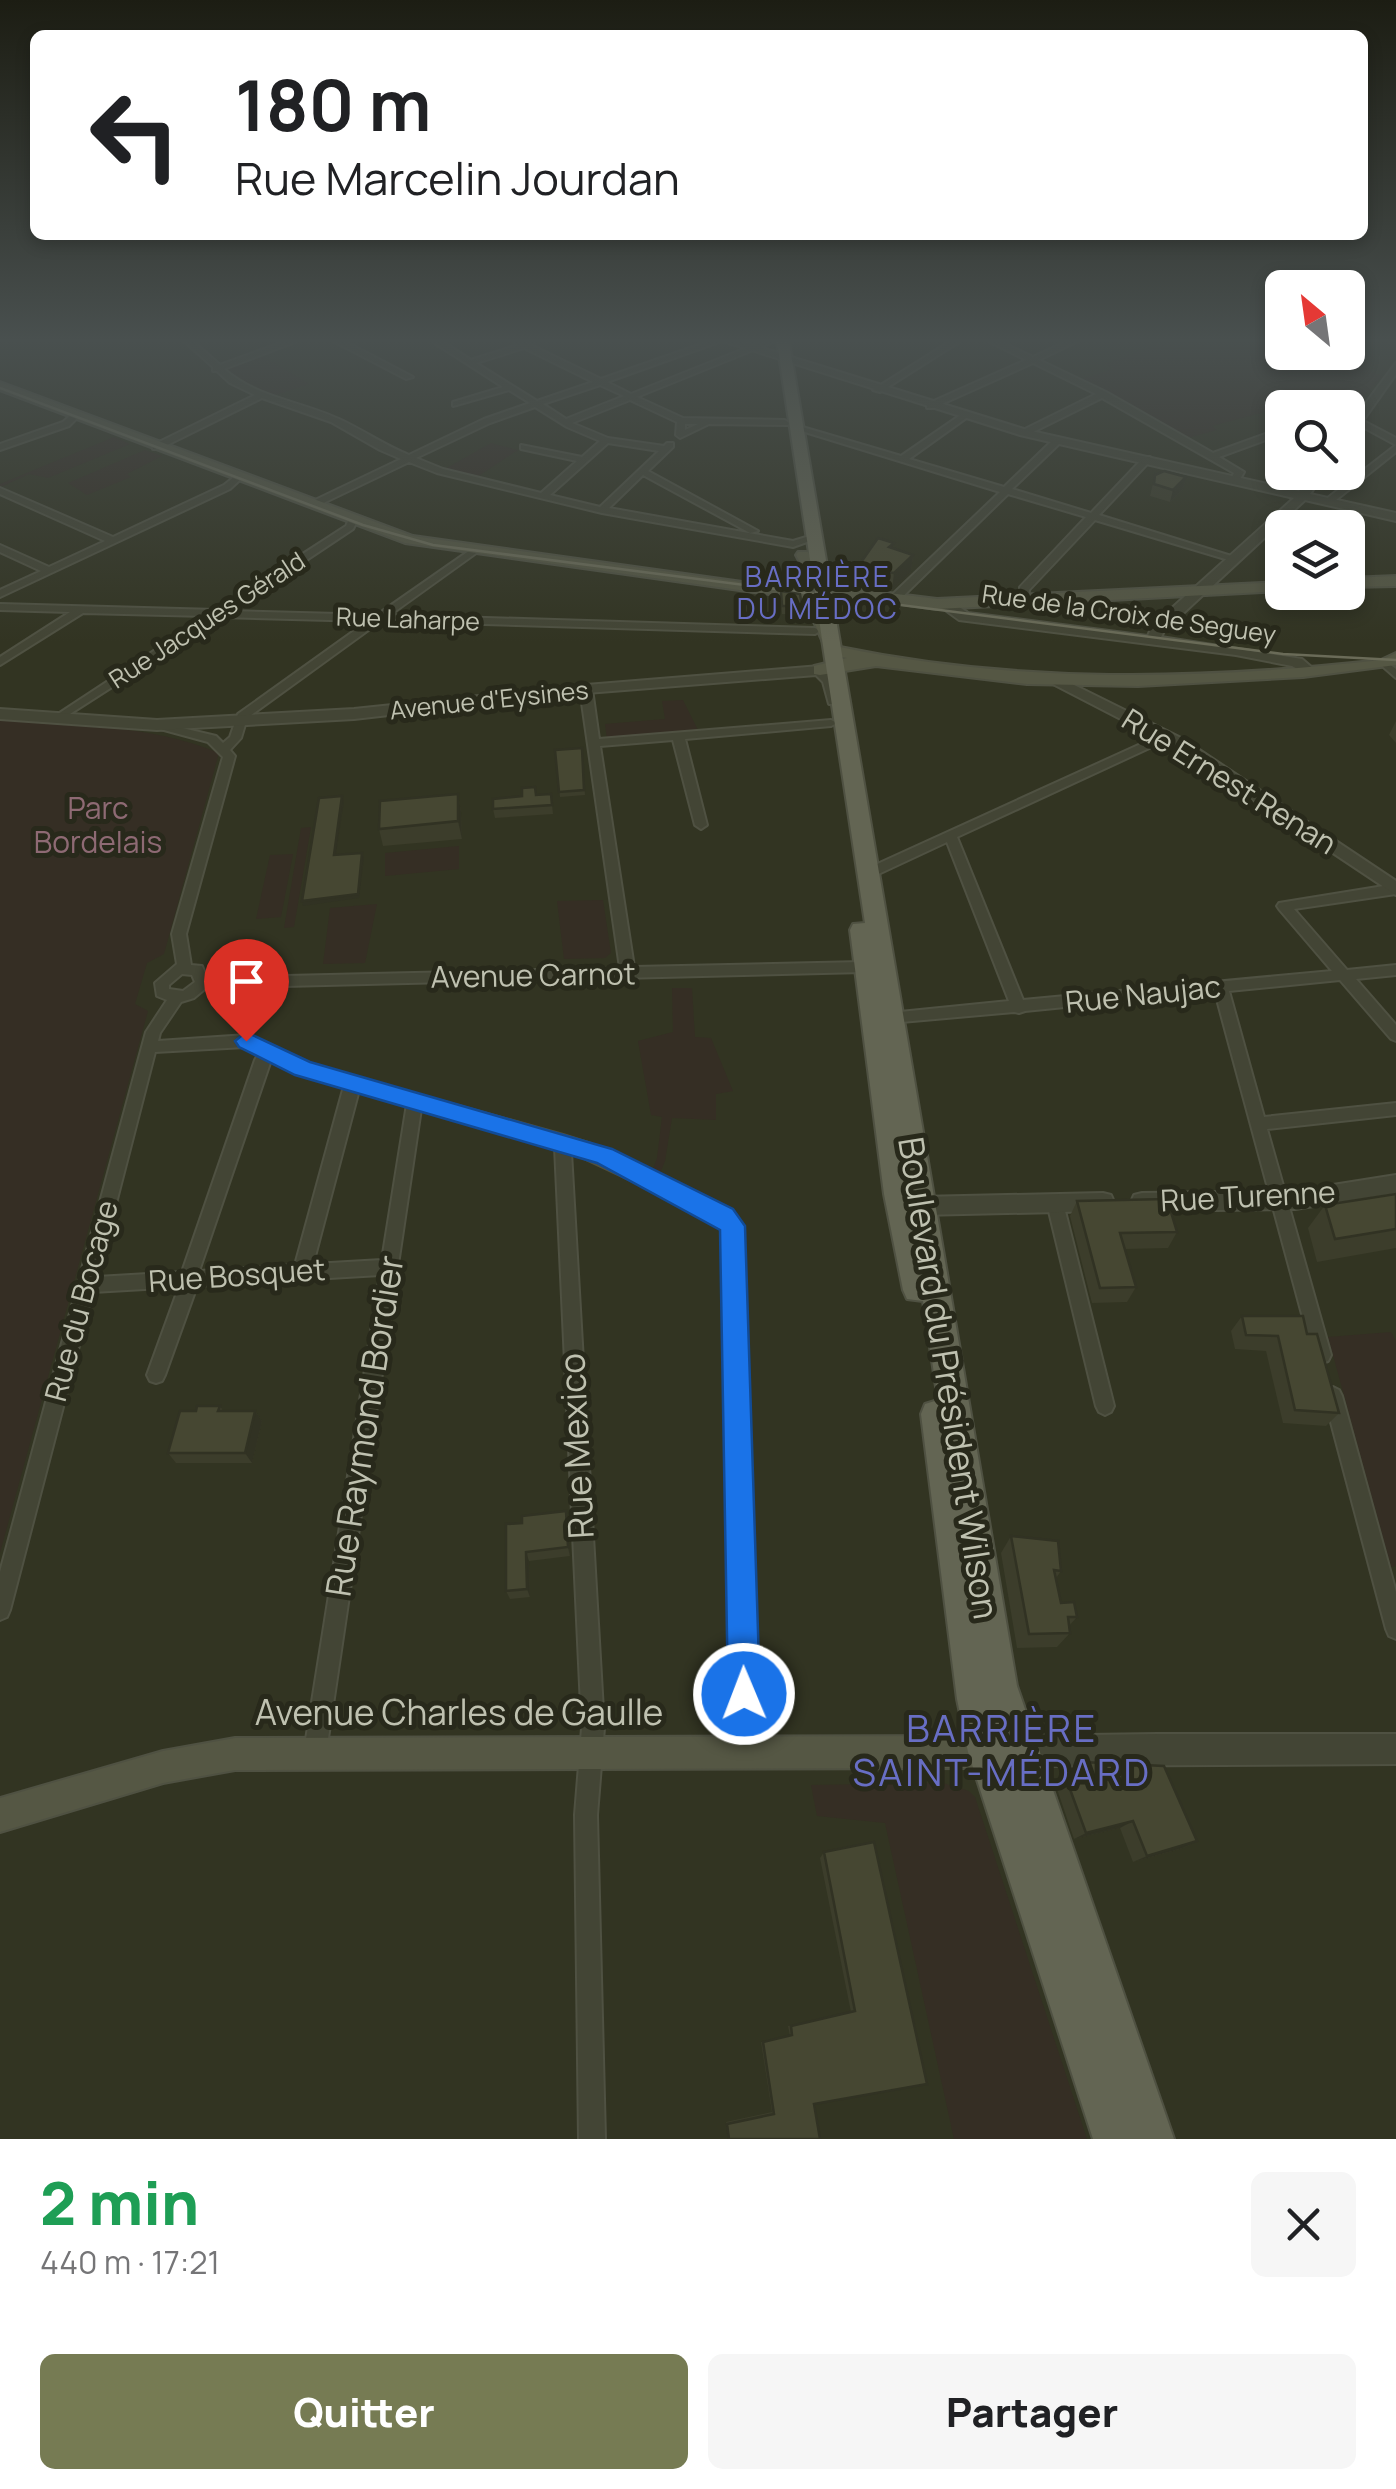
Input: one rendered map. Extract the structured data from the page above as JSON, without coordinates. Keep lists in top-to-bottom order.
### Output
{
  "streets": {
    "main road": ["Rue de la Croix de Seguey", "Boulevard du Président Wilson", "Avenue Charles de Gaulle"],
    "street": [
      "Rue Laharpe",
      "Rue Jacques Gérald",
      "Avenue d'Eysines",
      "Rue Ernest Renan",
      "Avenue Carnot",
      "Rue Naujac",
      "Rue Turenne",
      "Rue Bosquet",
      "Rue du Bocage",
      "Rue Raymond Bordier",
      "Rue Mexico"
    ]
  },
  "crossings": [
    ["Rue de la Croix de Seguey", "Rue Jacques Gérald"],
    ["Rue de la Croix de Seguey", "Boulevard du Président Wilson"],
    ["Rue Laharpe", "Rue Jacques Gérald"],
    ["Rue Laharpe", "Boulevard du Président Wilson"],
    ["Rue Jacques Gérald", "Avenue d'Eysines"],
    ["Avenue d'Eysines", "Boulevard du Président Wilson"],
    ["Avenue Carnot", "Rue du Bocage"],
    ["Avenue Carnot", "Boulevard du Président Wilson"],
    ["Rue Naujac", "Boulevard du Président Wilson"],
    ["Rue Turenne", "Boulevard du Président Wilson"],
    ["Rue Bosquet", "Rue du Bocage"],
    ["Rue Bosquet", "Rue Raymond Bordier"],
    ["Boulevard du Président Wilson", "Avenue Charles de Gaulle"],
    ["Rue Raymond Bordier", "Avenue Charles de Gaulle"],
    ["Rue Mexico", "Avenue Charles de Gaulle"]
  ],
  "districts": ["BARRIÈRE DU MÉDOC", "BARRIÈRE SAINT-MÉDARD"],
  "parks": ["Parc Bordelais"],
  "north": "top left",
  "page": {
    "turn": ["180 m", "Rue Marcelin Jourdan"],
    "heading": ["2 min", "440 m · 17:21"],
    "buttons": ["Quitter", "Partager"]
  }
}
